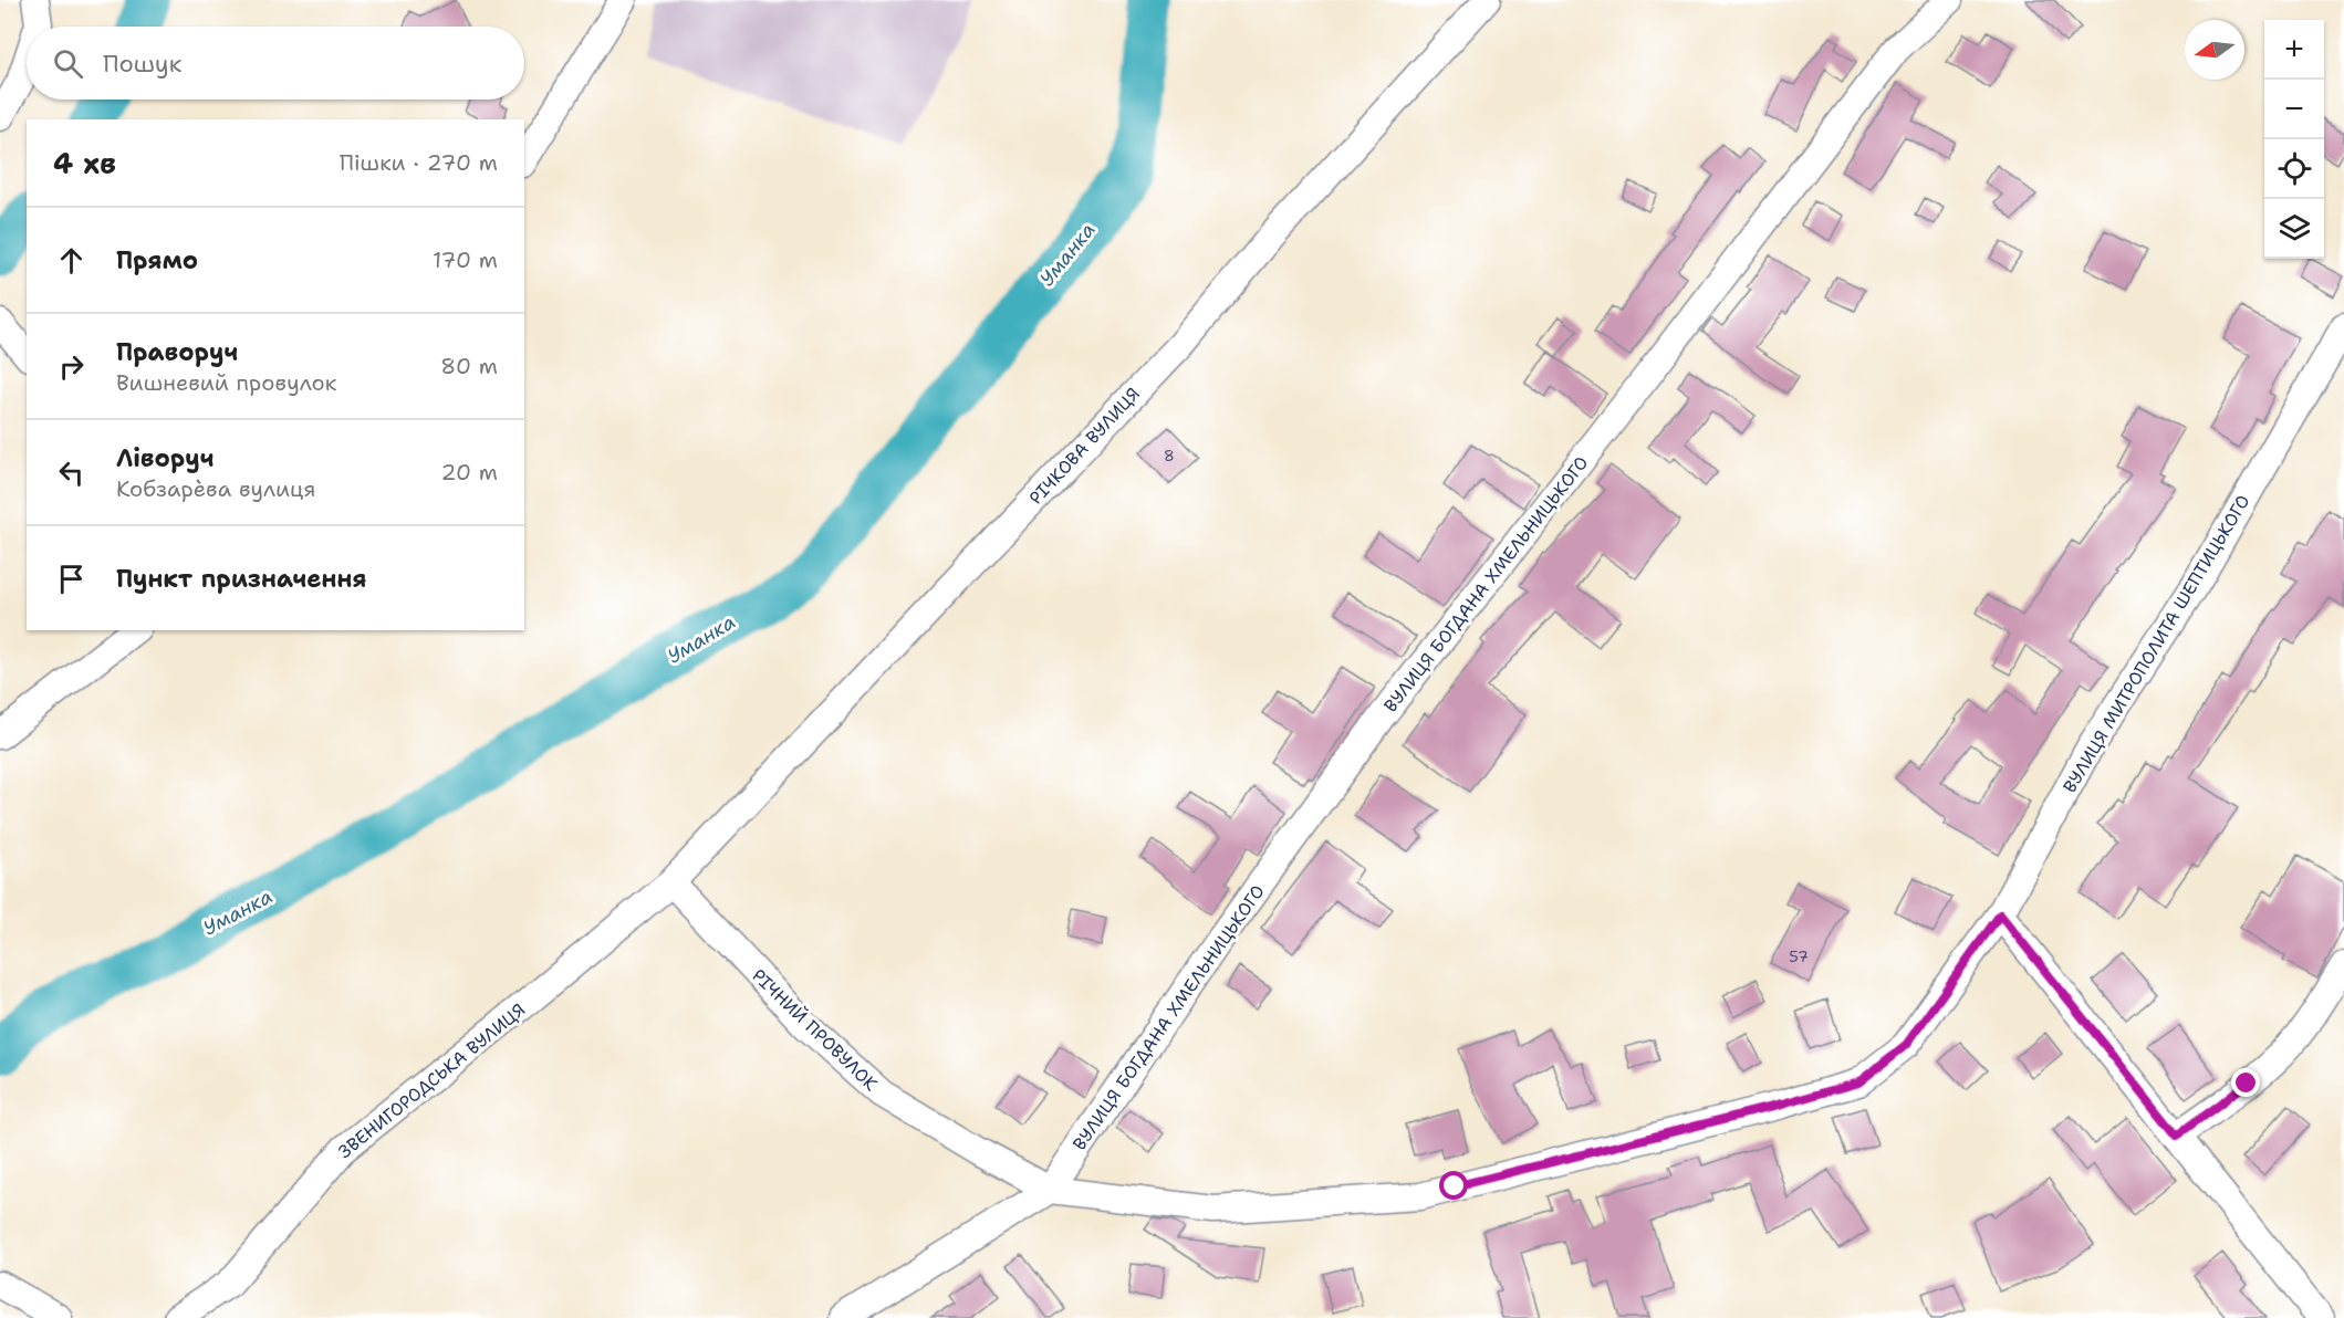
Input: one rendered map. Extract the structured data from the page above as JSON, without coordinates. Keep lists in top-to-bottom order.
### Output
{
  "streets": {
    "street": [
      "РІЧКОВА ВУЛИЦЯ",
      "ВУЛИЦЯ БОГДАНА ХМЕЛЬНИЦЬКОГО",
      "ВУЛИЦЯ МИТРОПОЛИТА ШЕПТИЦЬКОГО",
      "РІЧНИЙ ПРОВУЛОК",
      "ЗВЕНИГОРОДСЬКА ВУЛИЦЯ"
    ]
  },
  "crossings": [
    ["РІЧКОВА ВУЛИЦЯ", "РІЧНИЙ ПРОВУЛОК"],
    ["РІЧКОВА ВУЛИЦЯ", "ЗВЕНИГОРОДСЬКА ВУЛИЦЯ"],
    ["ВУЛИЦЯ БОГДАНА ХМЕЛЬНИЦЬКОГО", "ВУЛИЦЯ МИТРОПОЛИТА ШЕПТИЦЬКОГО"],
    ["ВУЛИЦЯ БОГДАНА ХМЕЛЬНИЦЬКОГО", "РІЧНИЙ ПРОВУЛОК"],
    ["ВУЛИЦЯ МИТРОПОЛИТА ШЕПТИЦЬКОГО", "РІЧНИЙ ПРОВУЛОК"],
    ["РІЧНИЙ ПРОВУЛОК", "ЗВЕНИГОРОДСЬКА ВУЛИЦЯ"]
  ],
  "water": ["Уманка"],
  "house_numbers": ["8", "57"],
  "north": "left",
  "page": {
    "map_buttons": ["+", "−"],
    "search": "Пошук",
    "heading": ["4 хв", "Пішки · 270 m"],
    "list": [
      ["Прямо", "170 m"],
      ["Праворуч", "Вишневий провулок", "80 m"],
      ["Ліворуч", "Кобзарèва вулиця", "20 m"],
      "Пункт призначення"
    ]
  }
}
